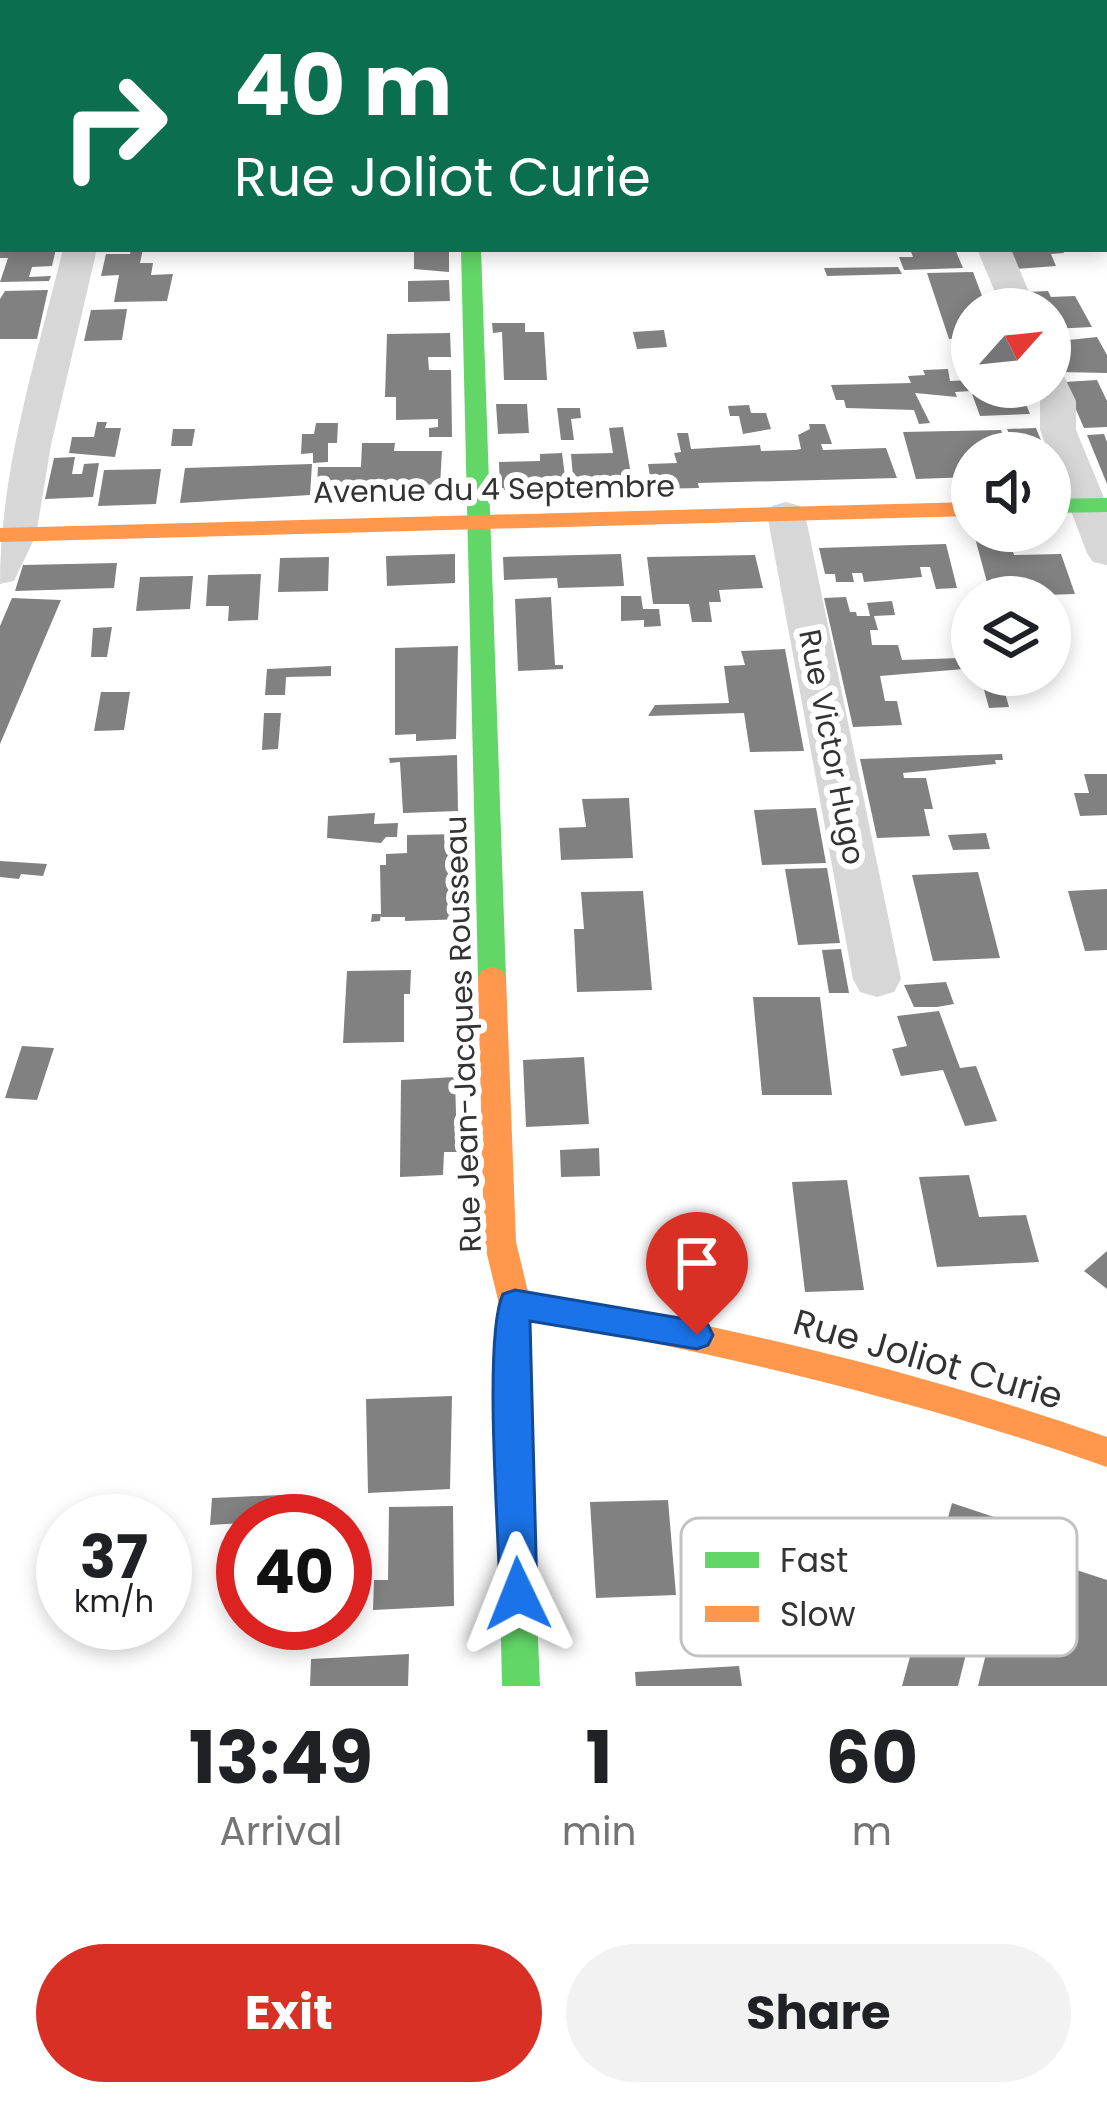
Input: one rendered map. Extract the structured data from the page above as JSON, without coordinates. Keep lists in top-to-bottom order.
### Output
{
  "streets": {
    "street": [
      "Avenue du 4 Septembre",
      "Rue Victor Hugo",
      "Rue Jean-Jacques Rousseau",
      "Rue Joliot Curie"
    ]
  },
  "crossings": [
    ["Avenue du 4 Septembre", "Rue Victor Hugo"],
    ["Avenue du 4 Septembre", "Rue Jean-Jacques Rousseau"],
    ["Rue Jean-Jacques Rousseau", "Rue Joliot Curie"]
  ],
  "legend": ["Fast", "Slow"],
  "north": "top right",
  "page": {
    "turn": ["40 m", "Rue Joliot Curie"],
    "speed": "37 km/h",
    "limit": "40",
    "eta": [
      "13:49",
      "Arrival",
      "1",
      "min",
      "60",
      "m"
    ],
    "buttons": ["Exit", "Share"]
  }
}
